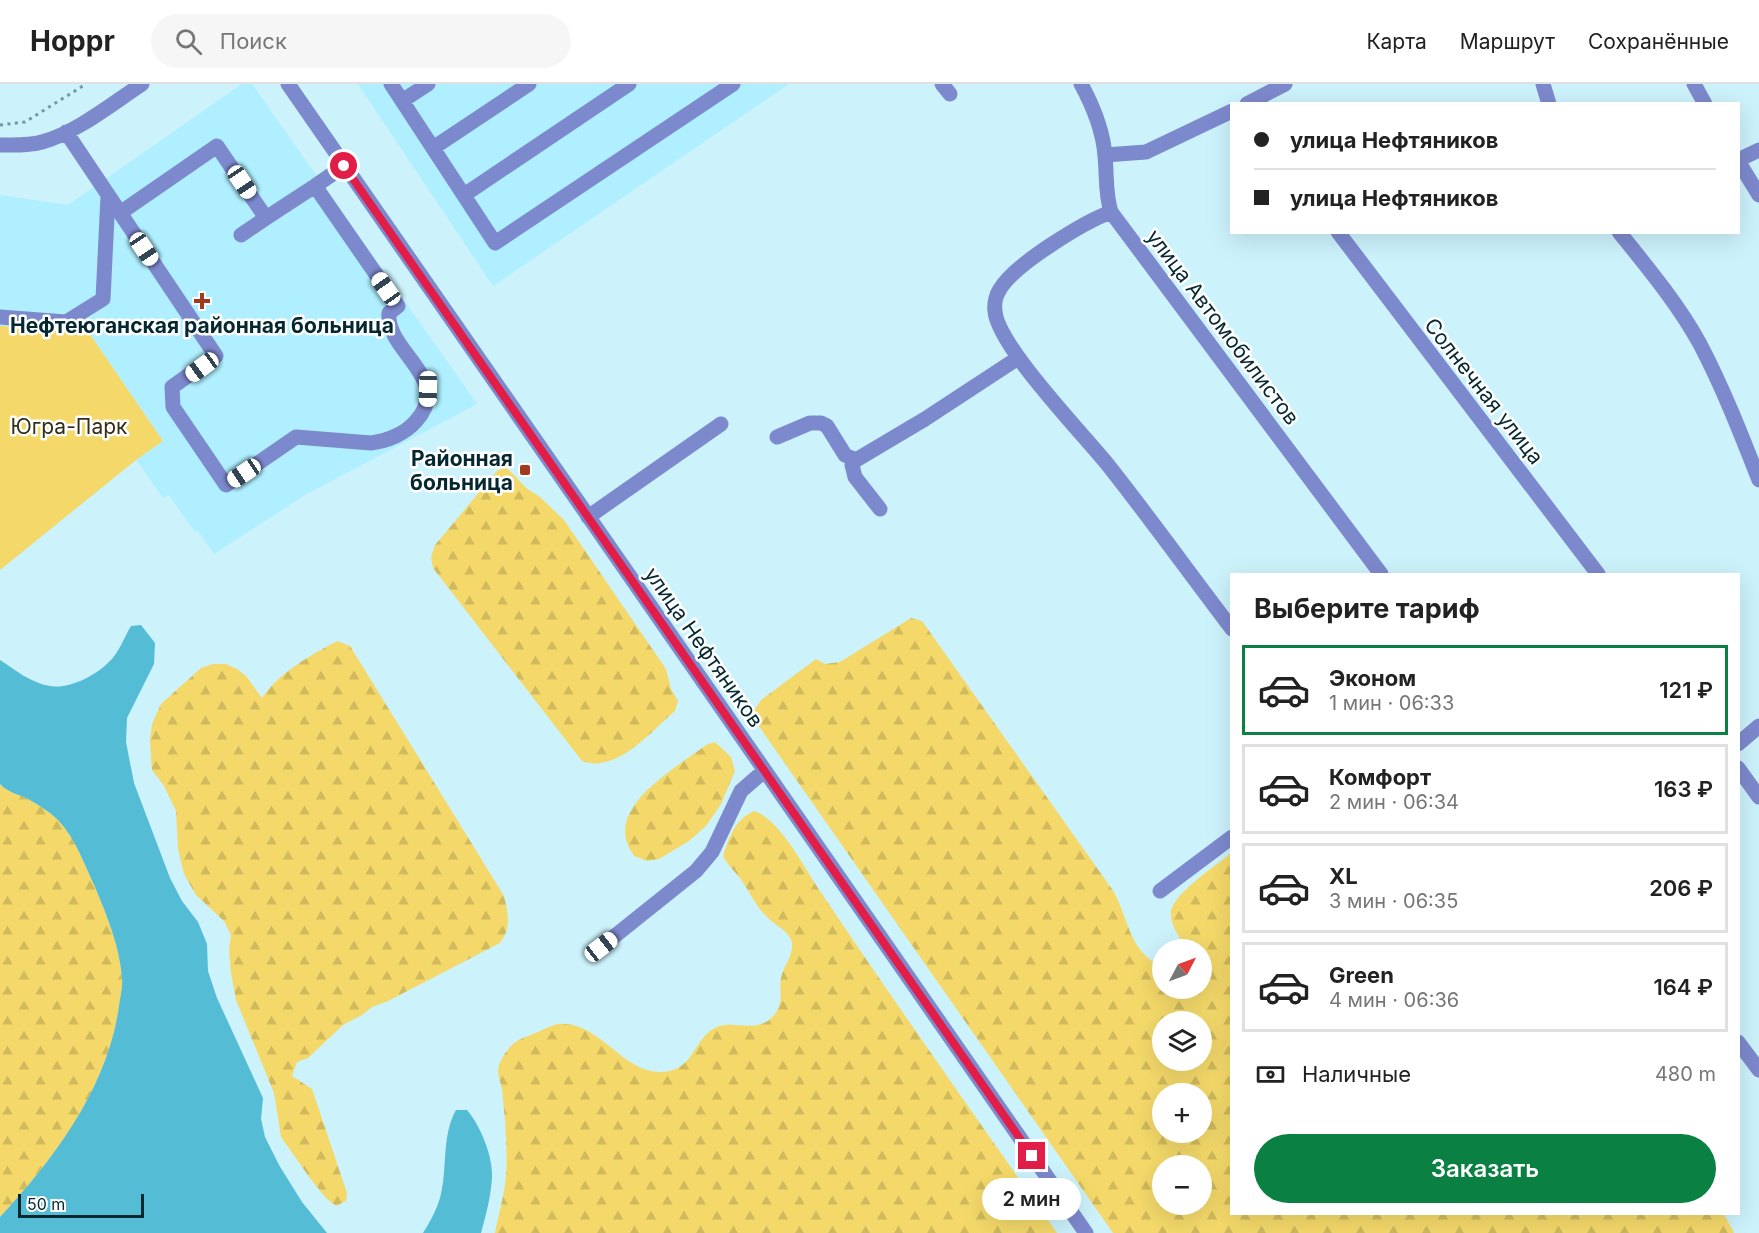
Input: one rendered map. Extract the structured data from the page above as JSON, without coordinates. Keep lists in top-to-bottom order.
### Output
{
  "streets": {
    "street": ["улица Автомобилистов", "Солнечная улица", "улица Нефтяников"]
  },
  "parks": ["Югра-Парк"],
  "places": {
    "health": ["Нефтеюганская районная больница"],
    "transit": ["Районная больница"]
  },
  "scale_bar": "50 m",
  "north": "top right",
  "page": {
    "header": "Hoppr",
    "search": "Поиск",
    "nav": ["Карта", "Маршрут", "Сохранённые"],
    "banner": ["улица Нефтяников", "улица Нефтяников"],
    "heading": "Выберите тариф",
    "list": [
      {
        "name": "Эконом",
        "note": "1 мин · 06:33",
        "value": "121 ₽"
      },
      {
        "name": "Комфорт",
        "note": "2 мин · 06:34",
        "value": "163 ₽"
      },
      {
        "name": "XL",
        "note": "3 мин · 06:35",
        "value": "206 ₽"
      },
      {
        "name": "Green",
        "note": "4 мин · 06:36",
        "value": "164 ₽"
      }
    ],
    "map_buttons": ["+", "−"],
    "pay": ["Наличные", "480 m"],
    "buttons": "Заказать",
    "bubble": "2 мин",
    "scale": "50 m"
  }
}
